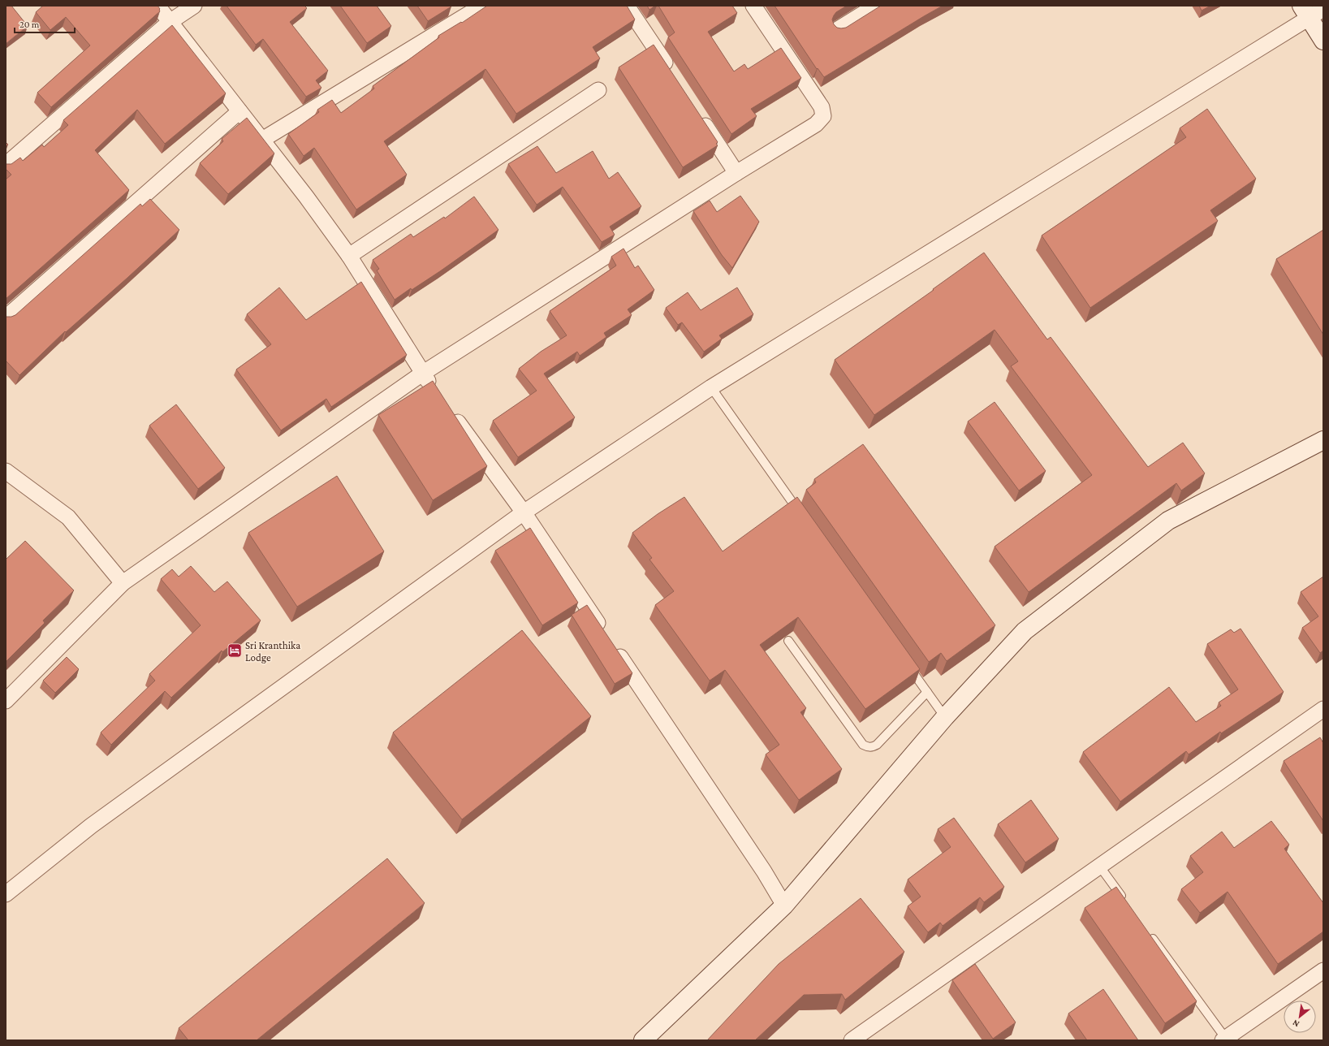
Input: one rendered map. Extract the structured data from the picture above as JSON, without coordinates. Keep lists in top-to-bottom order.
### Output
{
  "places": {
    "hotel": ["Sri Kranthika Lodge"]
  },
  "scale_bar": "20 m",
  "north": "bottom left"
}
